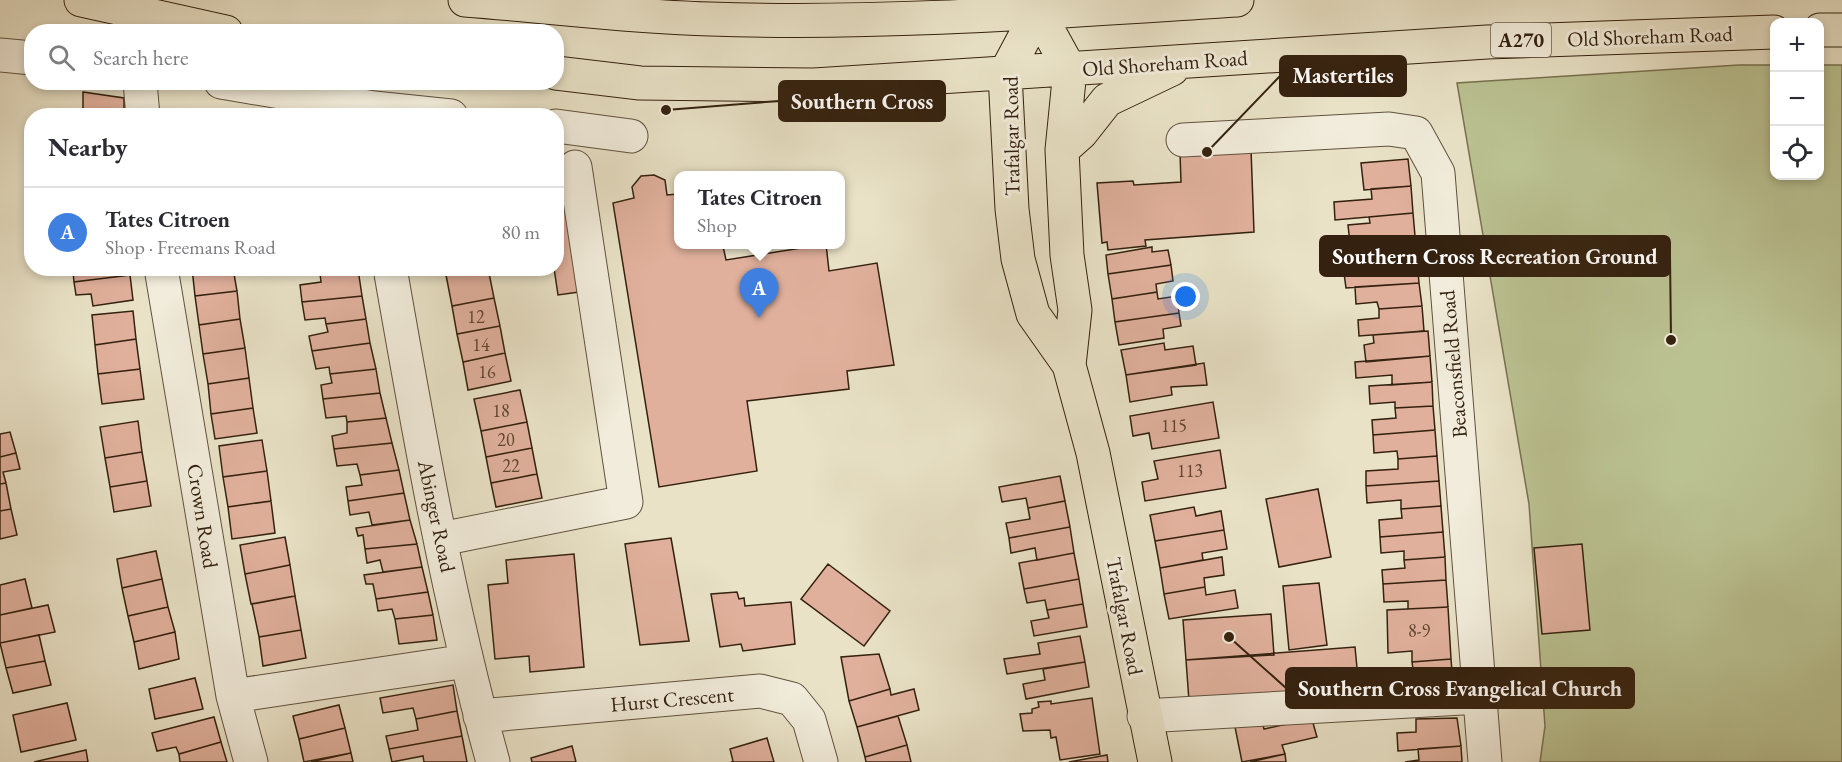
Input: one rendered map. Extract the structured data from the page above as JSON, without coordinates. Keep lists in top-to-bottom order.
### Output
{
  "streets": {
    "main road": ["Old Shoreham Road", "A270", "Trafalgar Road"],
    "street": [
      "Beaconsfield Road",
      "Crown Road",
      "Abinger Road",
      "Hurst Crescent"
    ]
  },
  "crossings": [
    ["Old Shoreham Road", "Trafalgar Road"],
    ["Abinger Road", "Hurst Crescent"]
  ],
  "places": [
    "Southern Cross",
    "Mastertiles",
    "Southern Cross Recreation Ground",
    "Southern Cross Evangelical Church"
  ],
  "house_numbers": [
    "12",
    "14",
    "16",
    "18",
    "115",
    "20",
    "22",
    "113",
    "8-9"
  ],
  "page": {
    "map_buttons": ["+", "−"],
    "search": "Search here",
    "heading": "Nearby",
    "popup": ["Tates Citroen", "Shop"],
    "list": [
      {
        "mark": "A",
        "name": "Tates Citroen",
        "note": "Shop · Freemans Road",
        "value": "80 m"
      }
    ],
    "pins": "A"
  }
}
